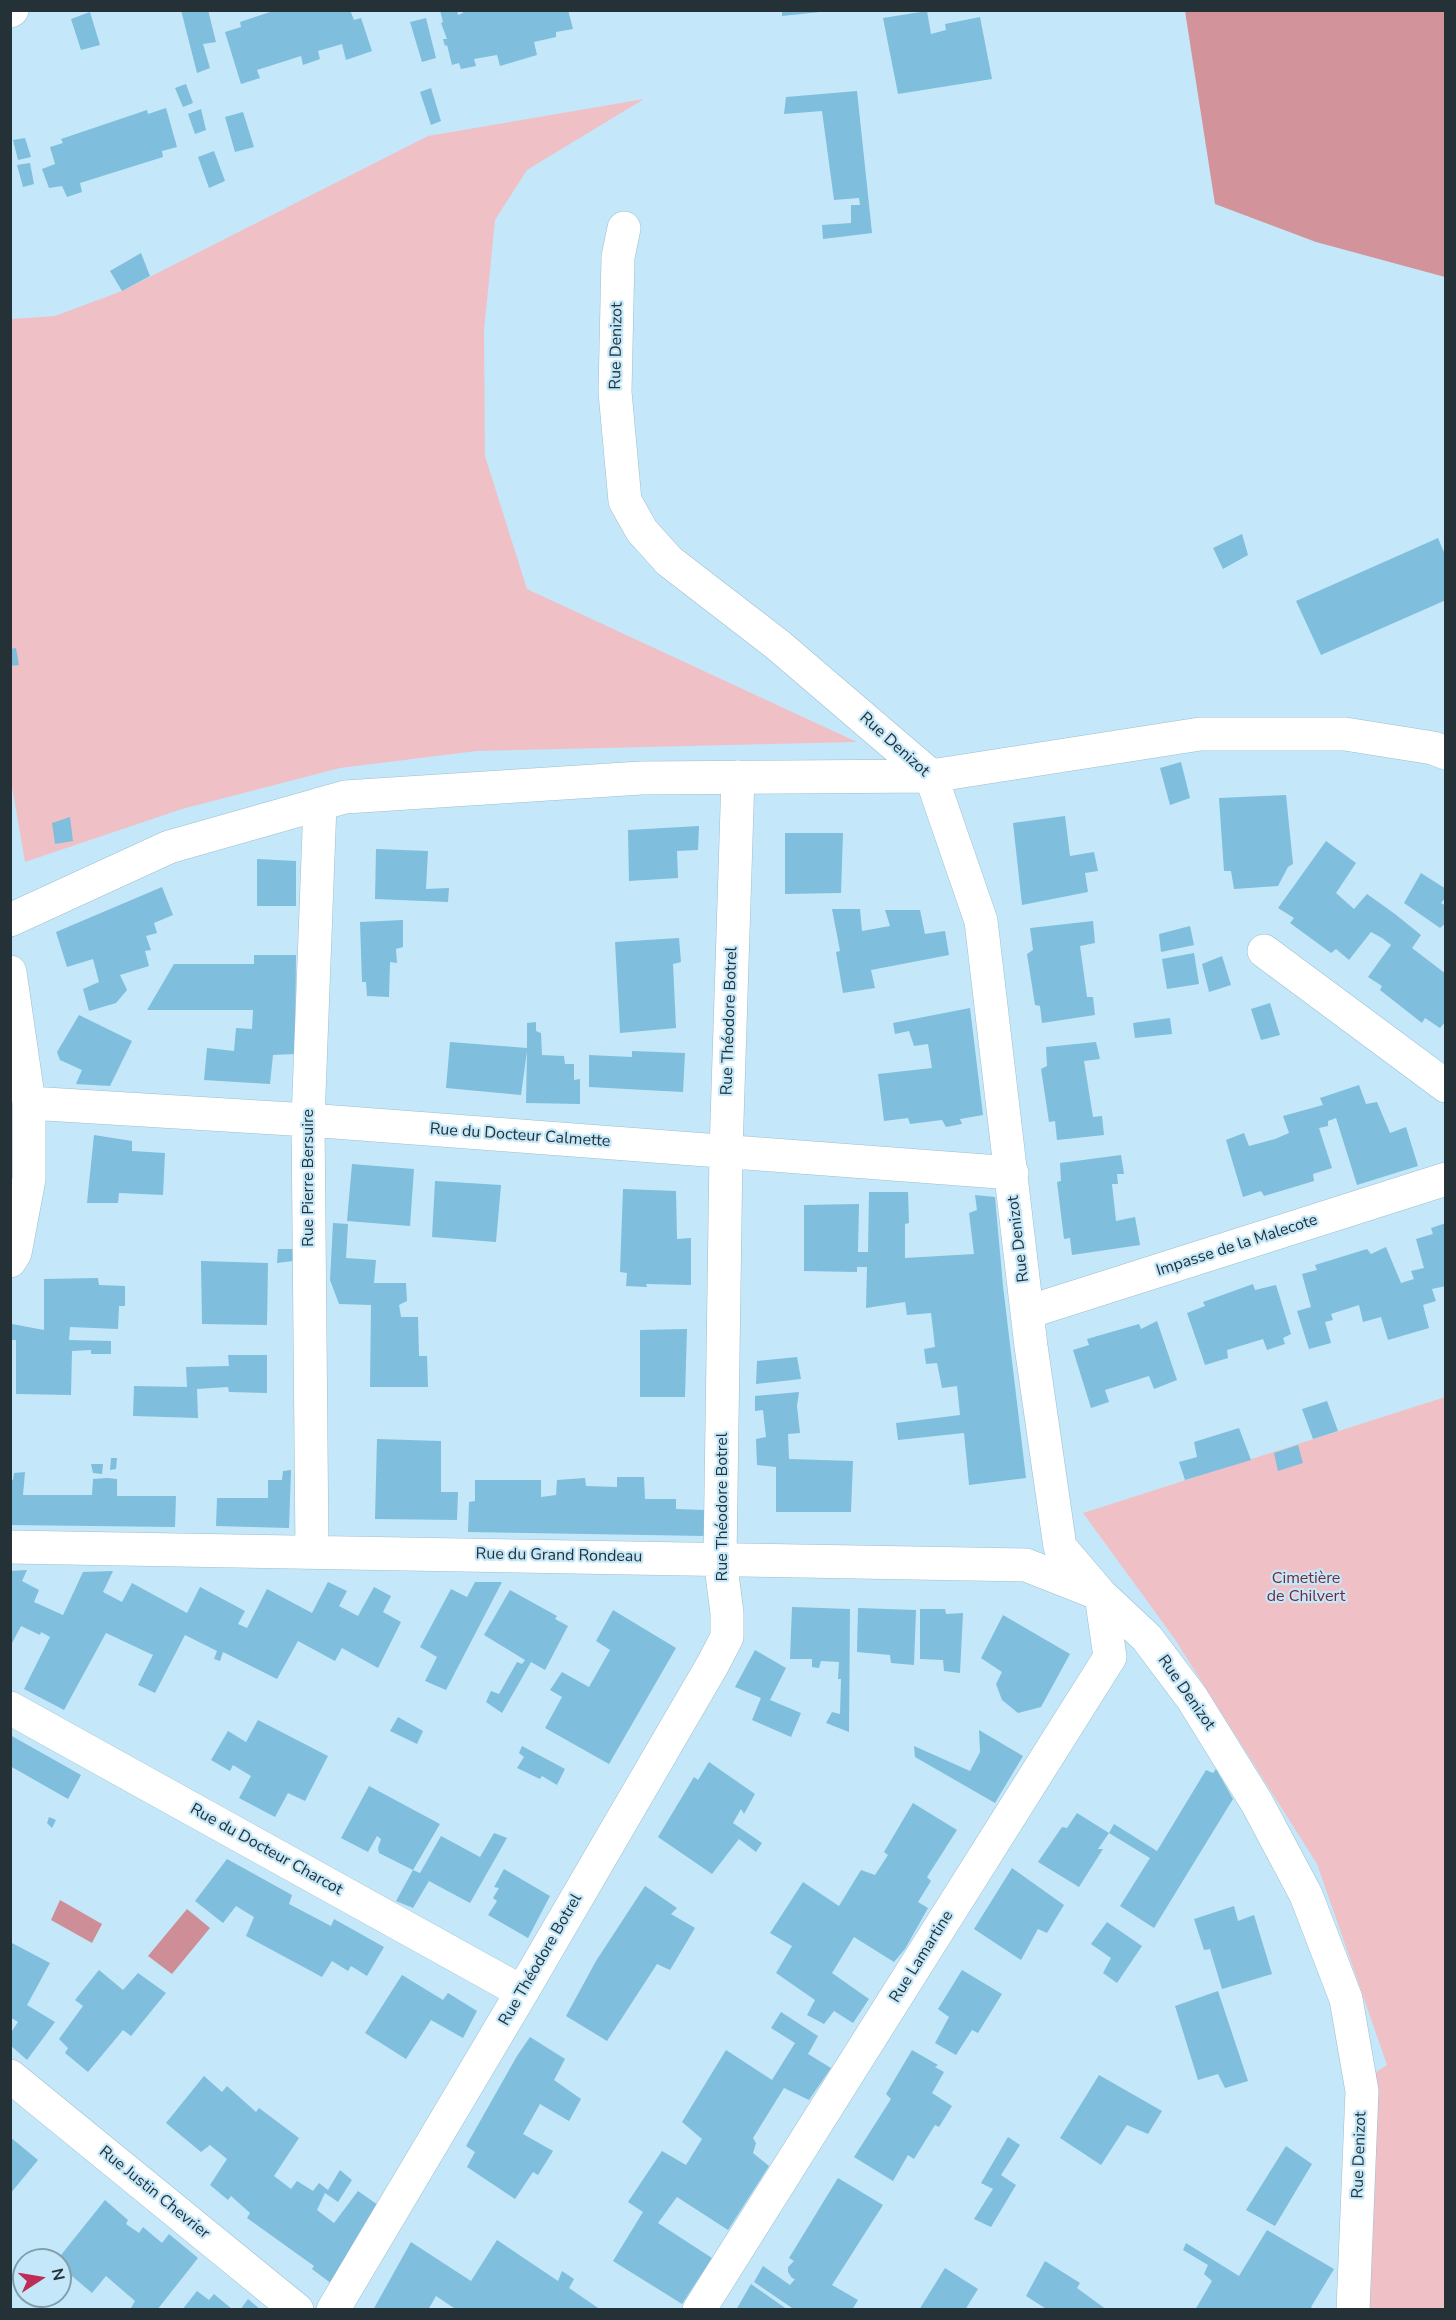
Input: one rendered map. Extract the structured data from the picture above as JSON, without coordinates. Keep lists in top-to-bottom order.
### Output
{
  "streets": {
    "street": [
      "Rue Denizot",
      "Rue Théodore Botrel",
      "Rue du Docteur Calmette",
      "Rue Pierre Bersuire",
      "Impasse de la Malecote",
      "Rue du Grand Rondeau",
      "Rue du Docteur Charcot",
      "Rue Lamartine",
      "Rue Justin Chevrier"
    ]
  },
  "crossings": [
    ["Rue Denizot", "Rue du Docteur Calmette"],
    ["Rue Denizot", "Impasse de la Malecote"],
    ["Rue Denizot", "Rue du Grand Rondeau"],
    ["Rue Denizot", "Rue Lamartine"],
    ["Rue Théodore Botrel", "Rue du Docteur Calmette"],
    ["Rue Théodore Botrel", "Rue du Grand Rondeau"],
    ["Rue Théodore Botrel", "Rue du Docteur Charcot"],
    ["Rue du Docteur Calmette", "Rue Pierre Bersuire"],
    ["Rue Pierre Bersuire", "Rue du Grand Rondeau"],
    ["Rue du Grand Rondeau", "Rue Lamartine"]
  ],
  "parks": ["Cimetière de Chilvert"],
  "north": "right"
}
